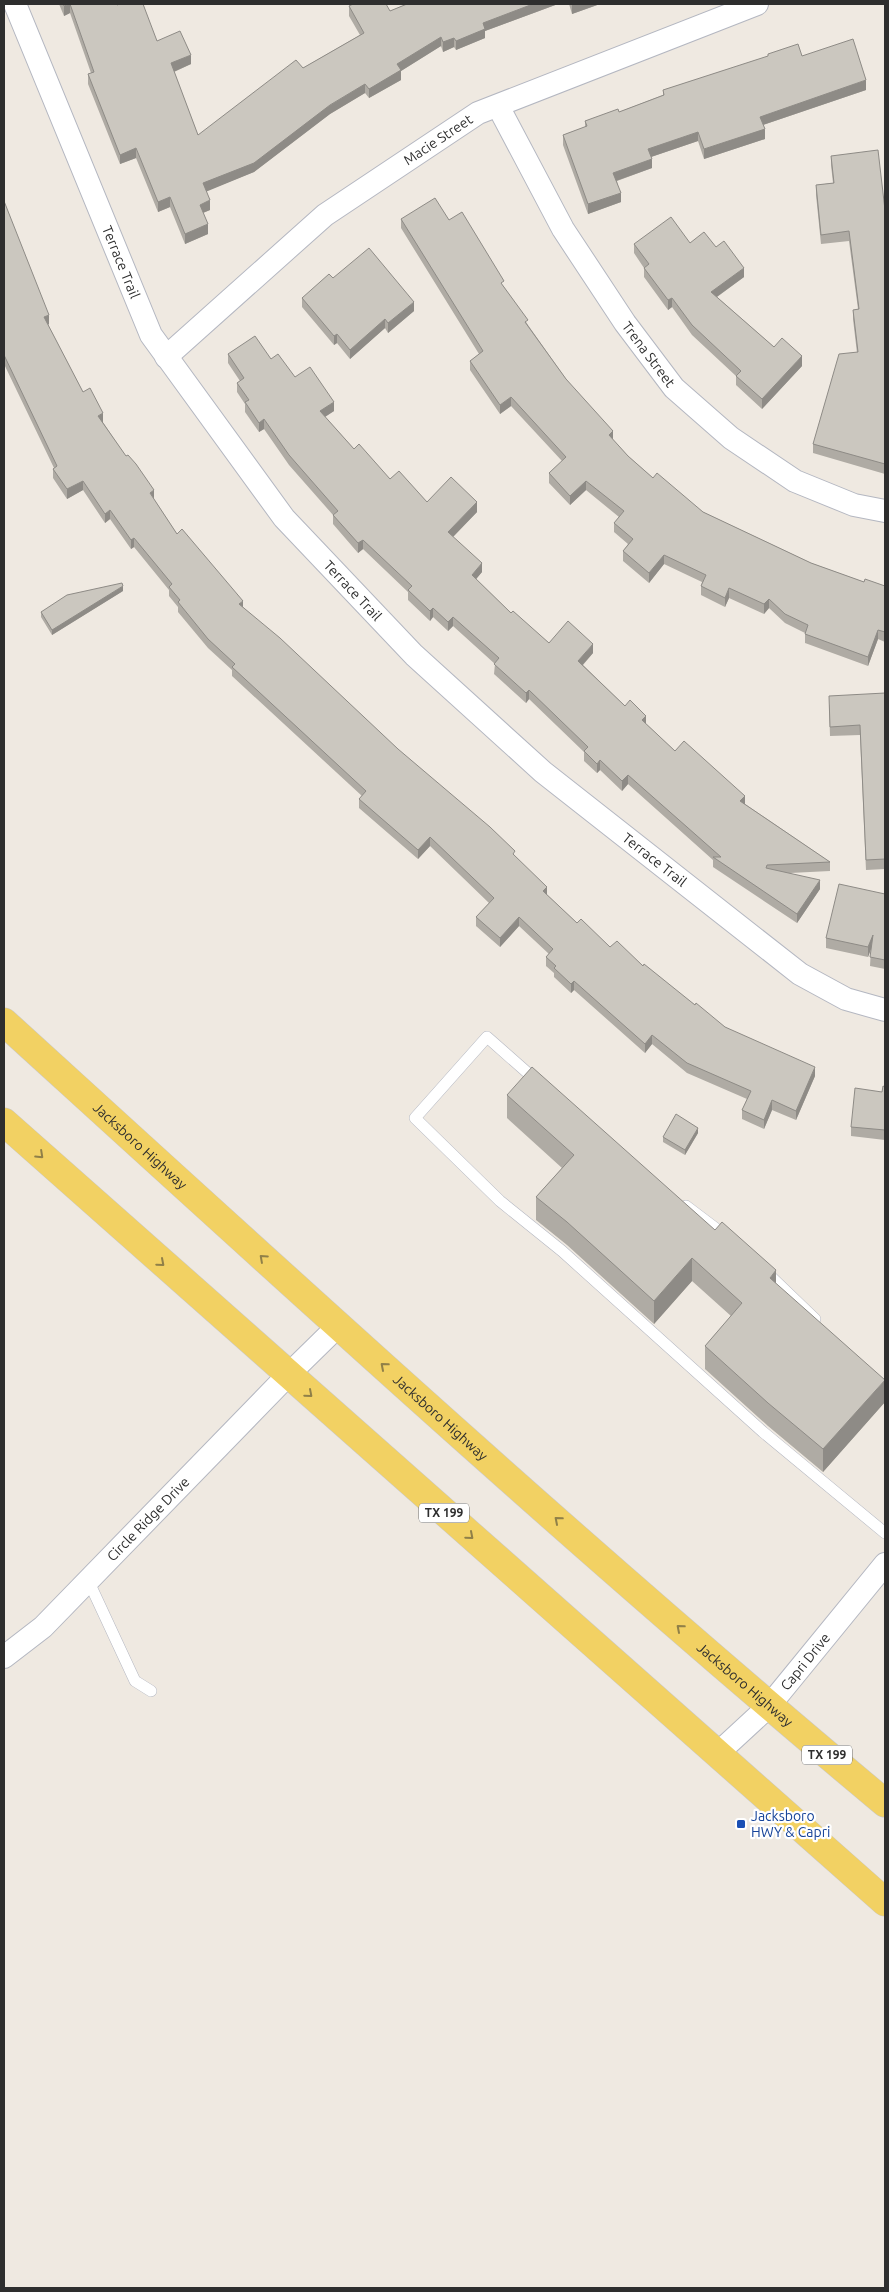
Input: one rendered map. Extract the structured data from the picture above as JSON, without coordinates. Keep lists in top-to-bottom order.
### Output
{
  "streets": {
    "main road": ["Jacksboro Highway", "TX 199"],
    "street": [
      "Macie Street",
      "Terrace Trail",
      "Trena Street",
      "Circle Ridge Drive",
      "Capri Drive"
    ]
  },
  "crossings": [
    ["Macie Street", "Terrace Trail"],
    ["Macie Street", "Trena Street"],
    ["Jacksboro Highway", "Circle Ridge Drive"],
    ["Jacksboro Highway", "Capri Drive"],
    ["TX 199", "Circle Ridge Drive"],
    ["TX 199", "Capri Drive"]
  ],
  "places": {
    "transit": ["Jacksboro HWY & Capri"]
  }
}
